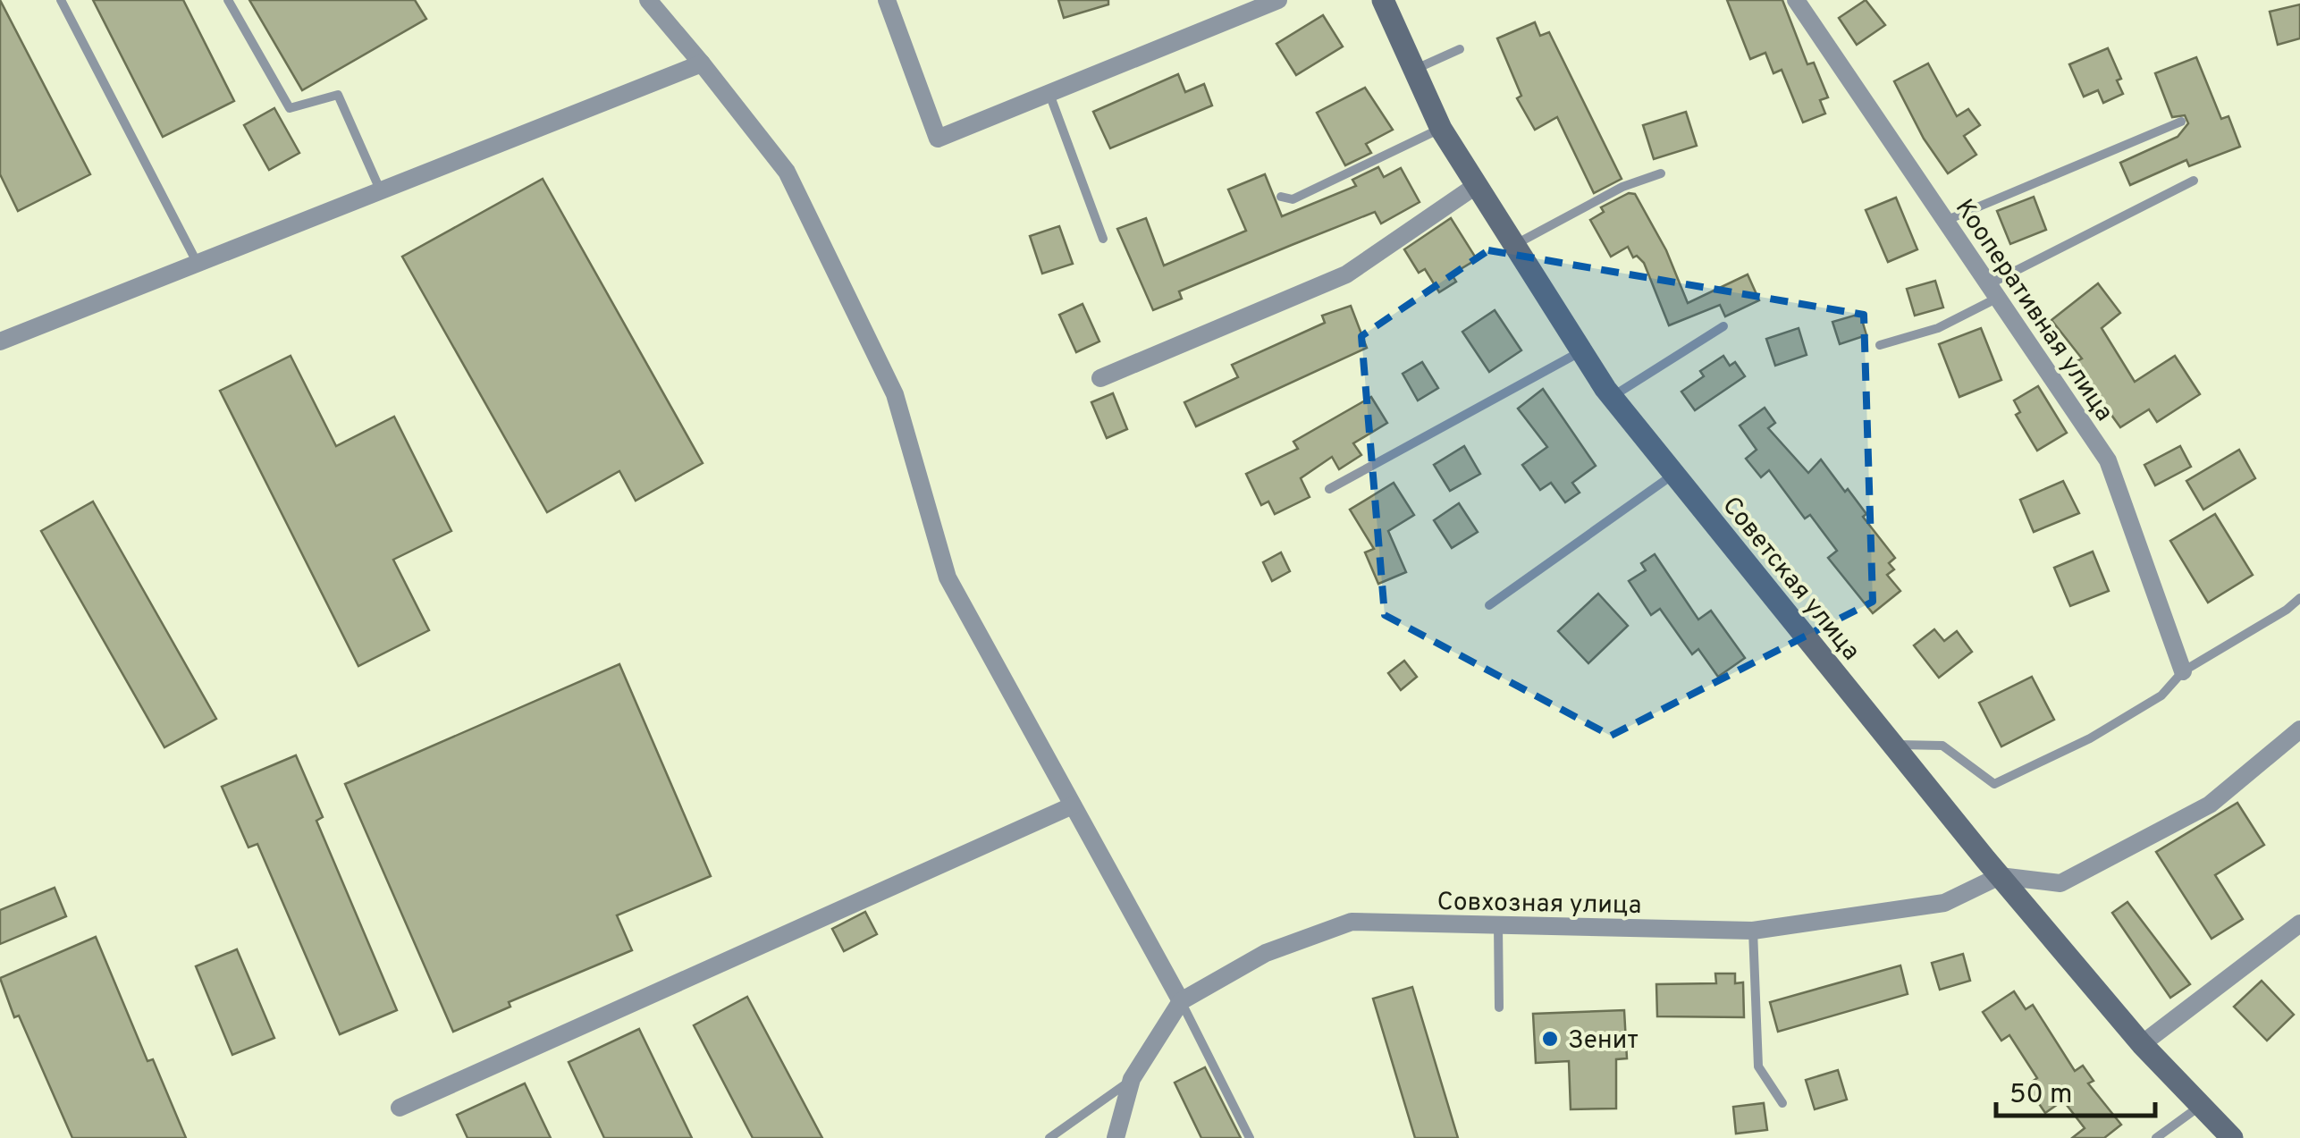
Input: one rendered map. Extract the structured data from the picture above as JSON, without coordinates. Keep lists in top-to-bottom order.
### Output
{
  "streets": {
    "street": ["Кооперативная улица", "Советская улица", "Совхозная улица"]
  },
  "crossings": [
    ["Советская улица", "Совхозная улица"]
  ],
  "places": ["Зенит"],
  "scale_bar": "50 m"
}
